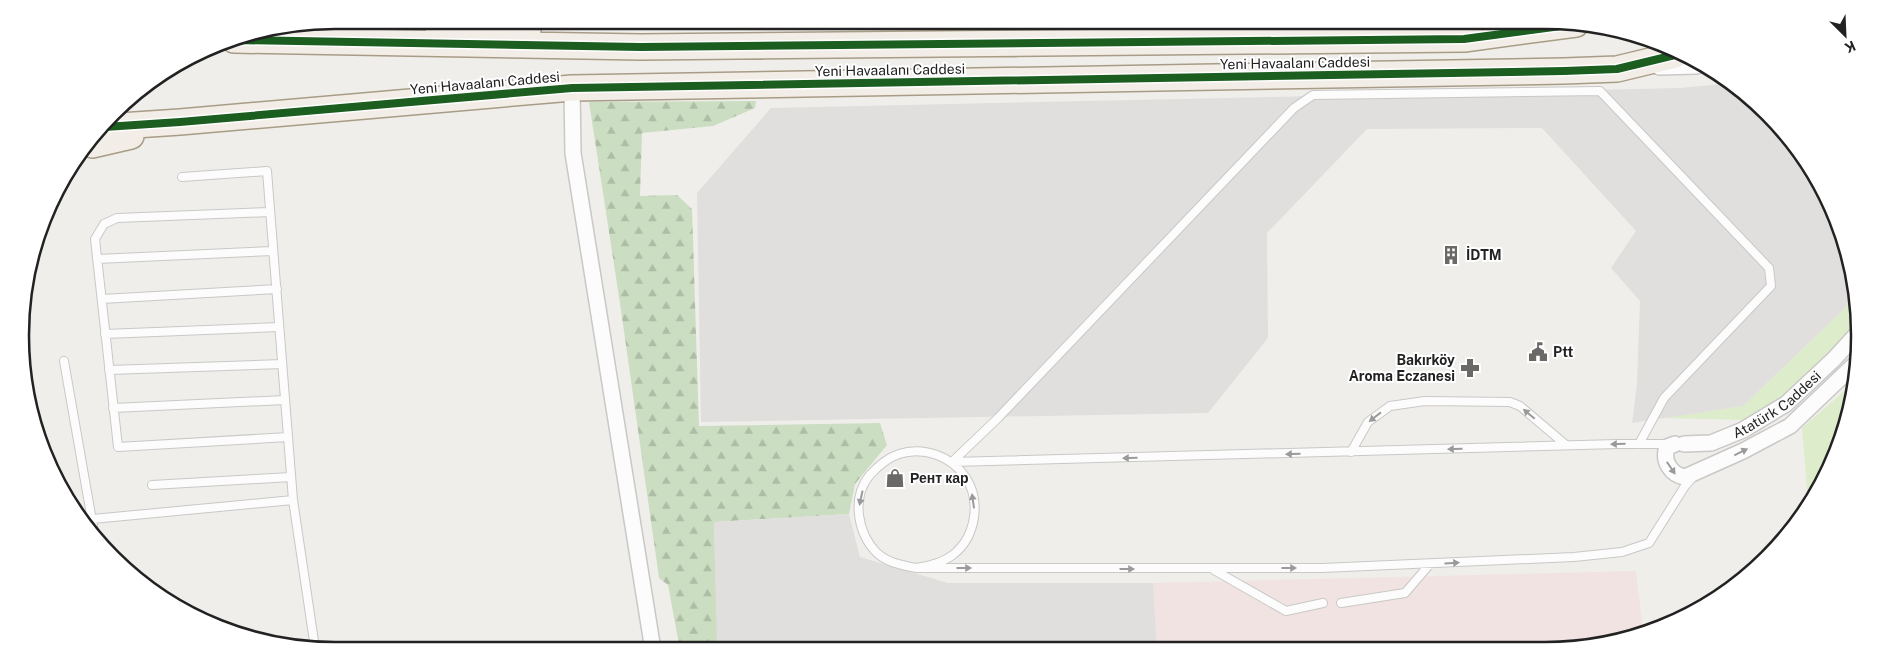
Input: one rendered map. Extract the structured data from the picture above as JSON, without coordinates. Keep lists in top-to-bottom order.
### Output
{
  "streets": {
    "main road": ["Yeni Havaalanı Caddesi"],
    "street": ["Atatürk Caddesi"]
  },
  "places": {
    "building": ["İDTM"],
    "public building": ["Ptt"],
    "pharmacy": ["Bakırköy Aroma Eczanesi"],
    "shop": ["Рент кар"]
  },
  "north": "bottom right"
}
